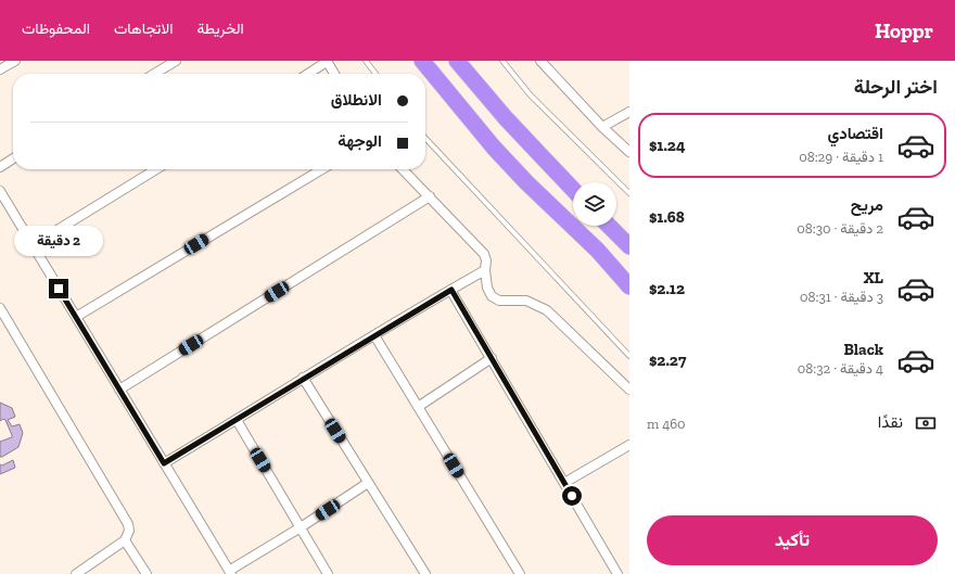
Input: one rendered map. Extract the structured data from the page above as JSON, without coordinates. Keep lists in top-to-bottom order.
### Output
{
  "page": {
    "header": "Hoppr",
    "nav": ["الخريطة", "الاتجاهات", "المحفوظات"],
    "heading": "اختر الرحلة",
    "banner": ["الانطلاق", "الوجهة"],
    "list": [
      {
        "name": "اقتصادي",
        "note": "1 دقيقة · 08:29",
        "value": "$1.24"
      },
      {
        "name": "مريح",
        "note": "2 دقيقة · 08:30",
        "value": "$1.68"
      },
      {
        "name": "XL",
        "note": "3 دقيقة · 08:31",
        "value": "$2.12"
      },
      {
        "name": "Black",
        "note": "4 دقيقة · 08:32",
        "value": "$2.27"
      }
    ],
    "bubble": "2 دقيقة",
    "pay": ["نقدًا", "460 m"],
    "buttons": "تأكيد"
  }
}
